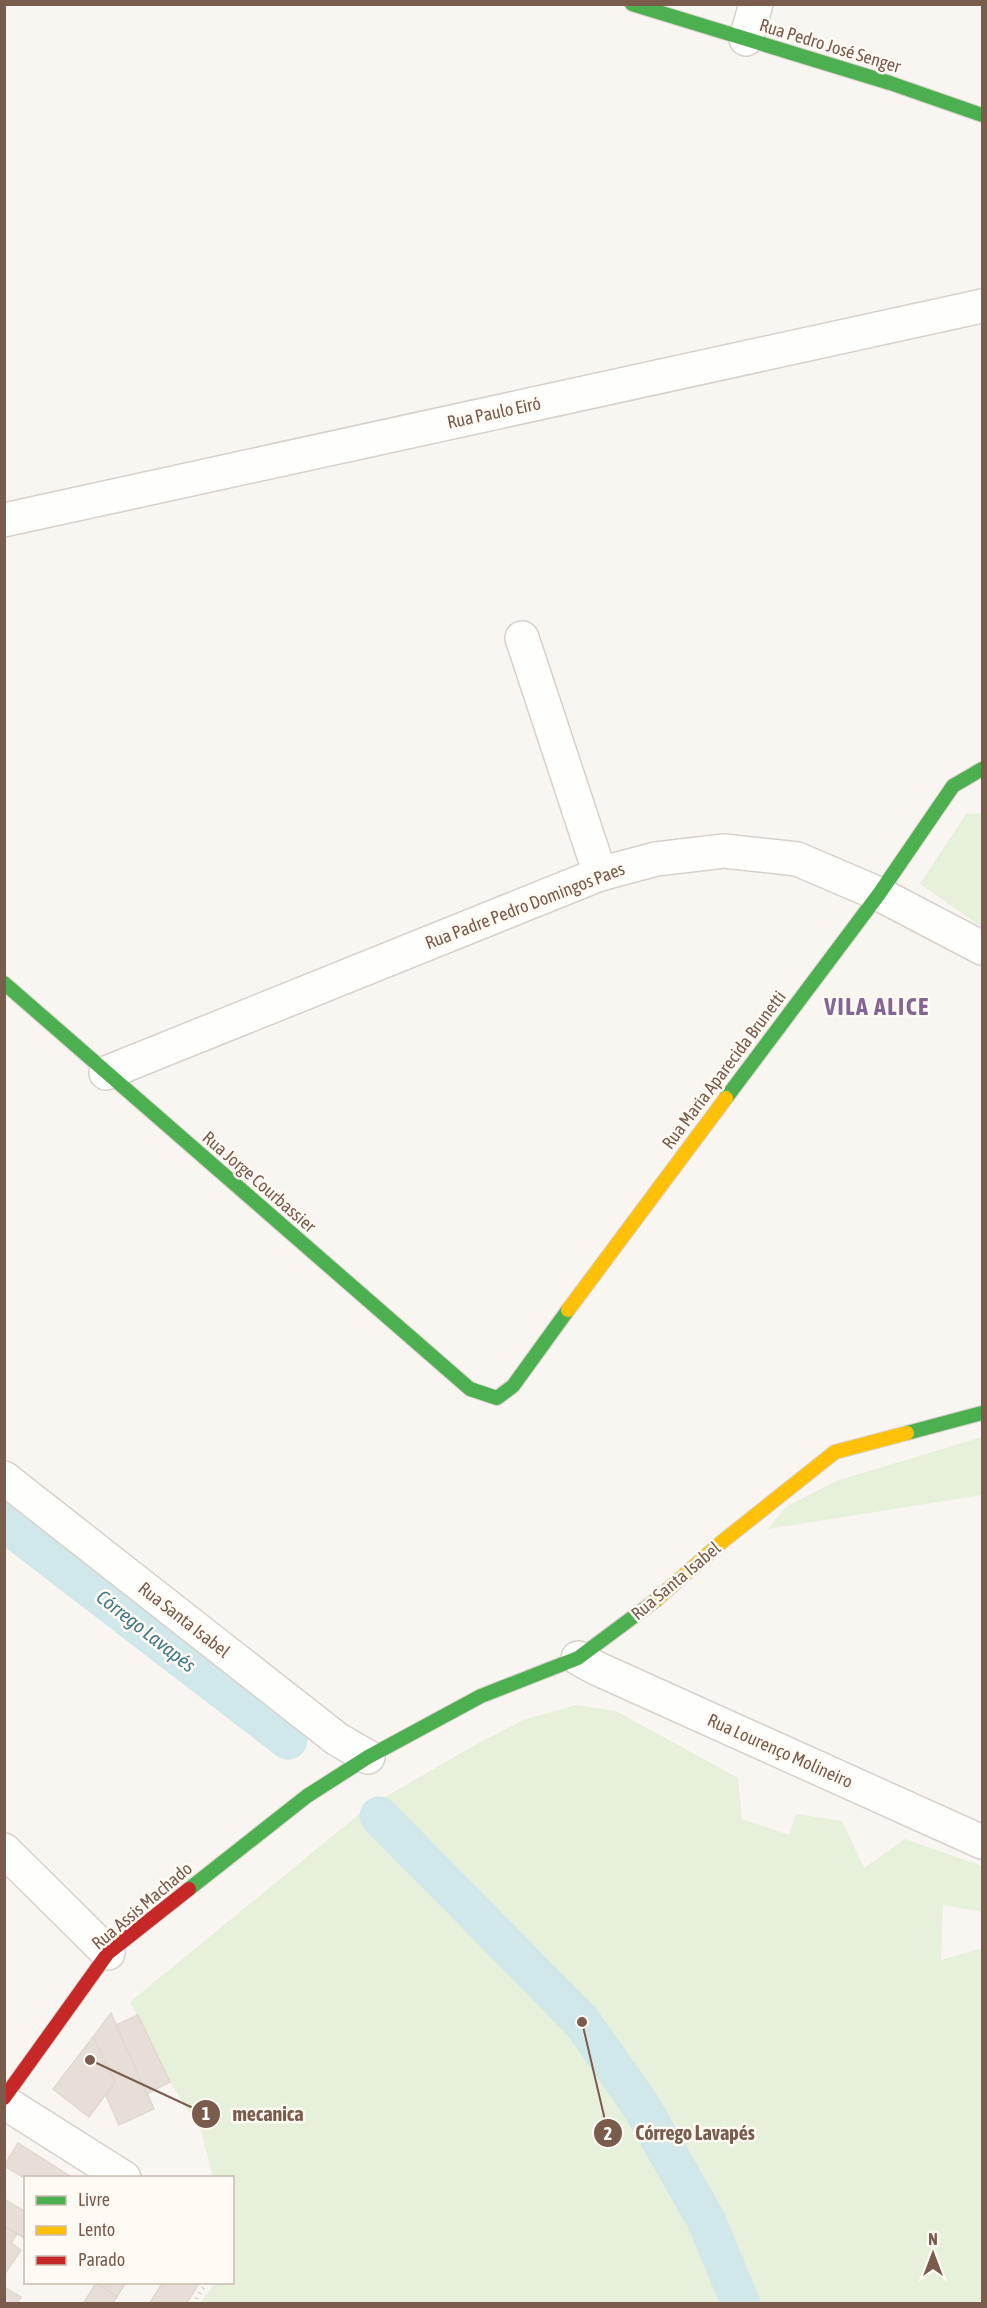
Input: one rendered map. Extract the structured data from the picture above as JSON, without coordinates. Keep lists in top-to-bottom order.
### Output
{
  "streets": {
    "street": [
      "Rua Pedro José Senger",
      "Rua Paulo Eiró",
      "Rua Padre Pedro Domingos Paes",
      "Rua Maria Aparecida Brunetti",
      "Rua Jorge Courbassier",
      "Rua Santa Isabel",
      "Rua Lourenço Molineiro",
      "Rua Assis Machado"
    ]
  },
  "crossings": [
    ["Rua Padre Pedro Domingos Paes", "Rua Maria Aparecida Brunetti"],
    ["Rua Padre Pedro Domingos Paes", "Rua Jorge Courbassier"],
    ["Rua Maria Aparecida Brunetti", "Rua Jorge Courbassier"],
    ["Rua Santa Isabel", "Rua Lourenço Molineiro"],
    ["Rua Santa Isabel", "Rua Assis Machado"]
  ],
  "districts": ["VILA ALICE"],
  "water": ["Córrego Lavapés"],
  "places": ["Córrego Lavapés", "mecanica"],
  "legend": ["Livre", "Lento", "Parado"],
  "north": "top"
}
